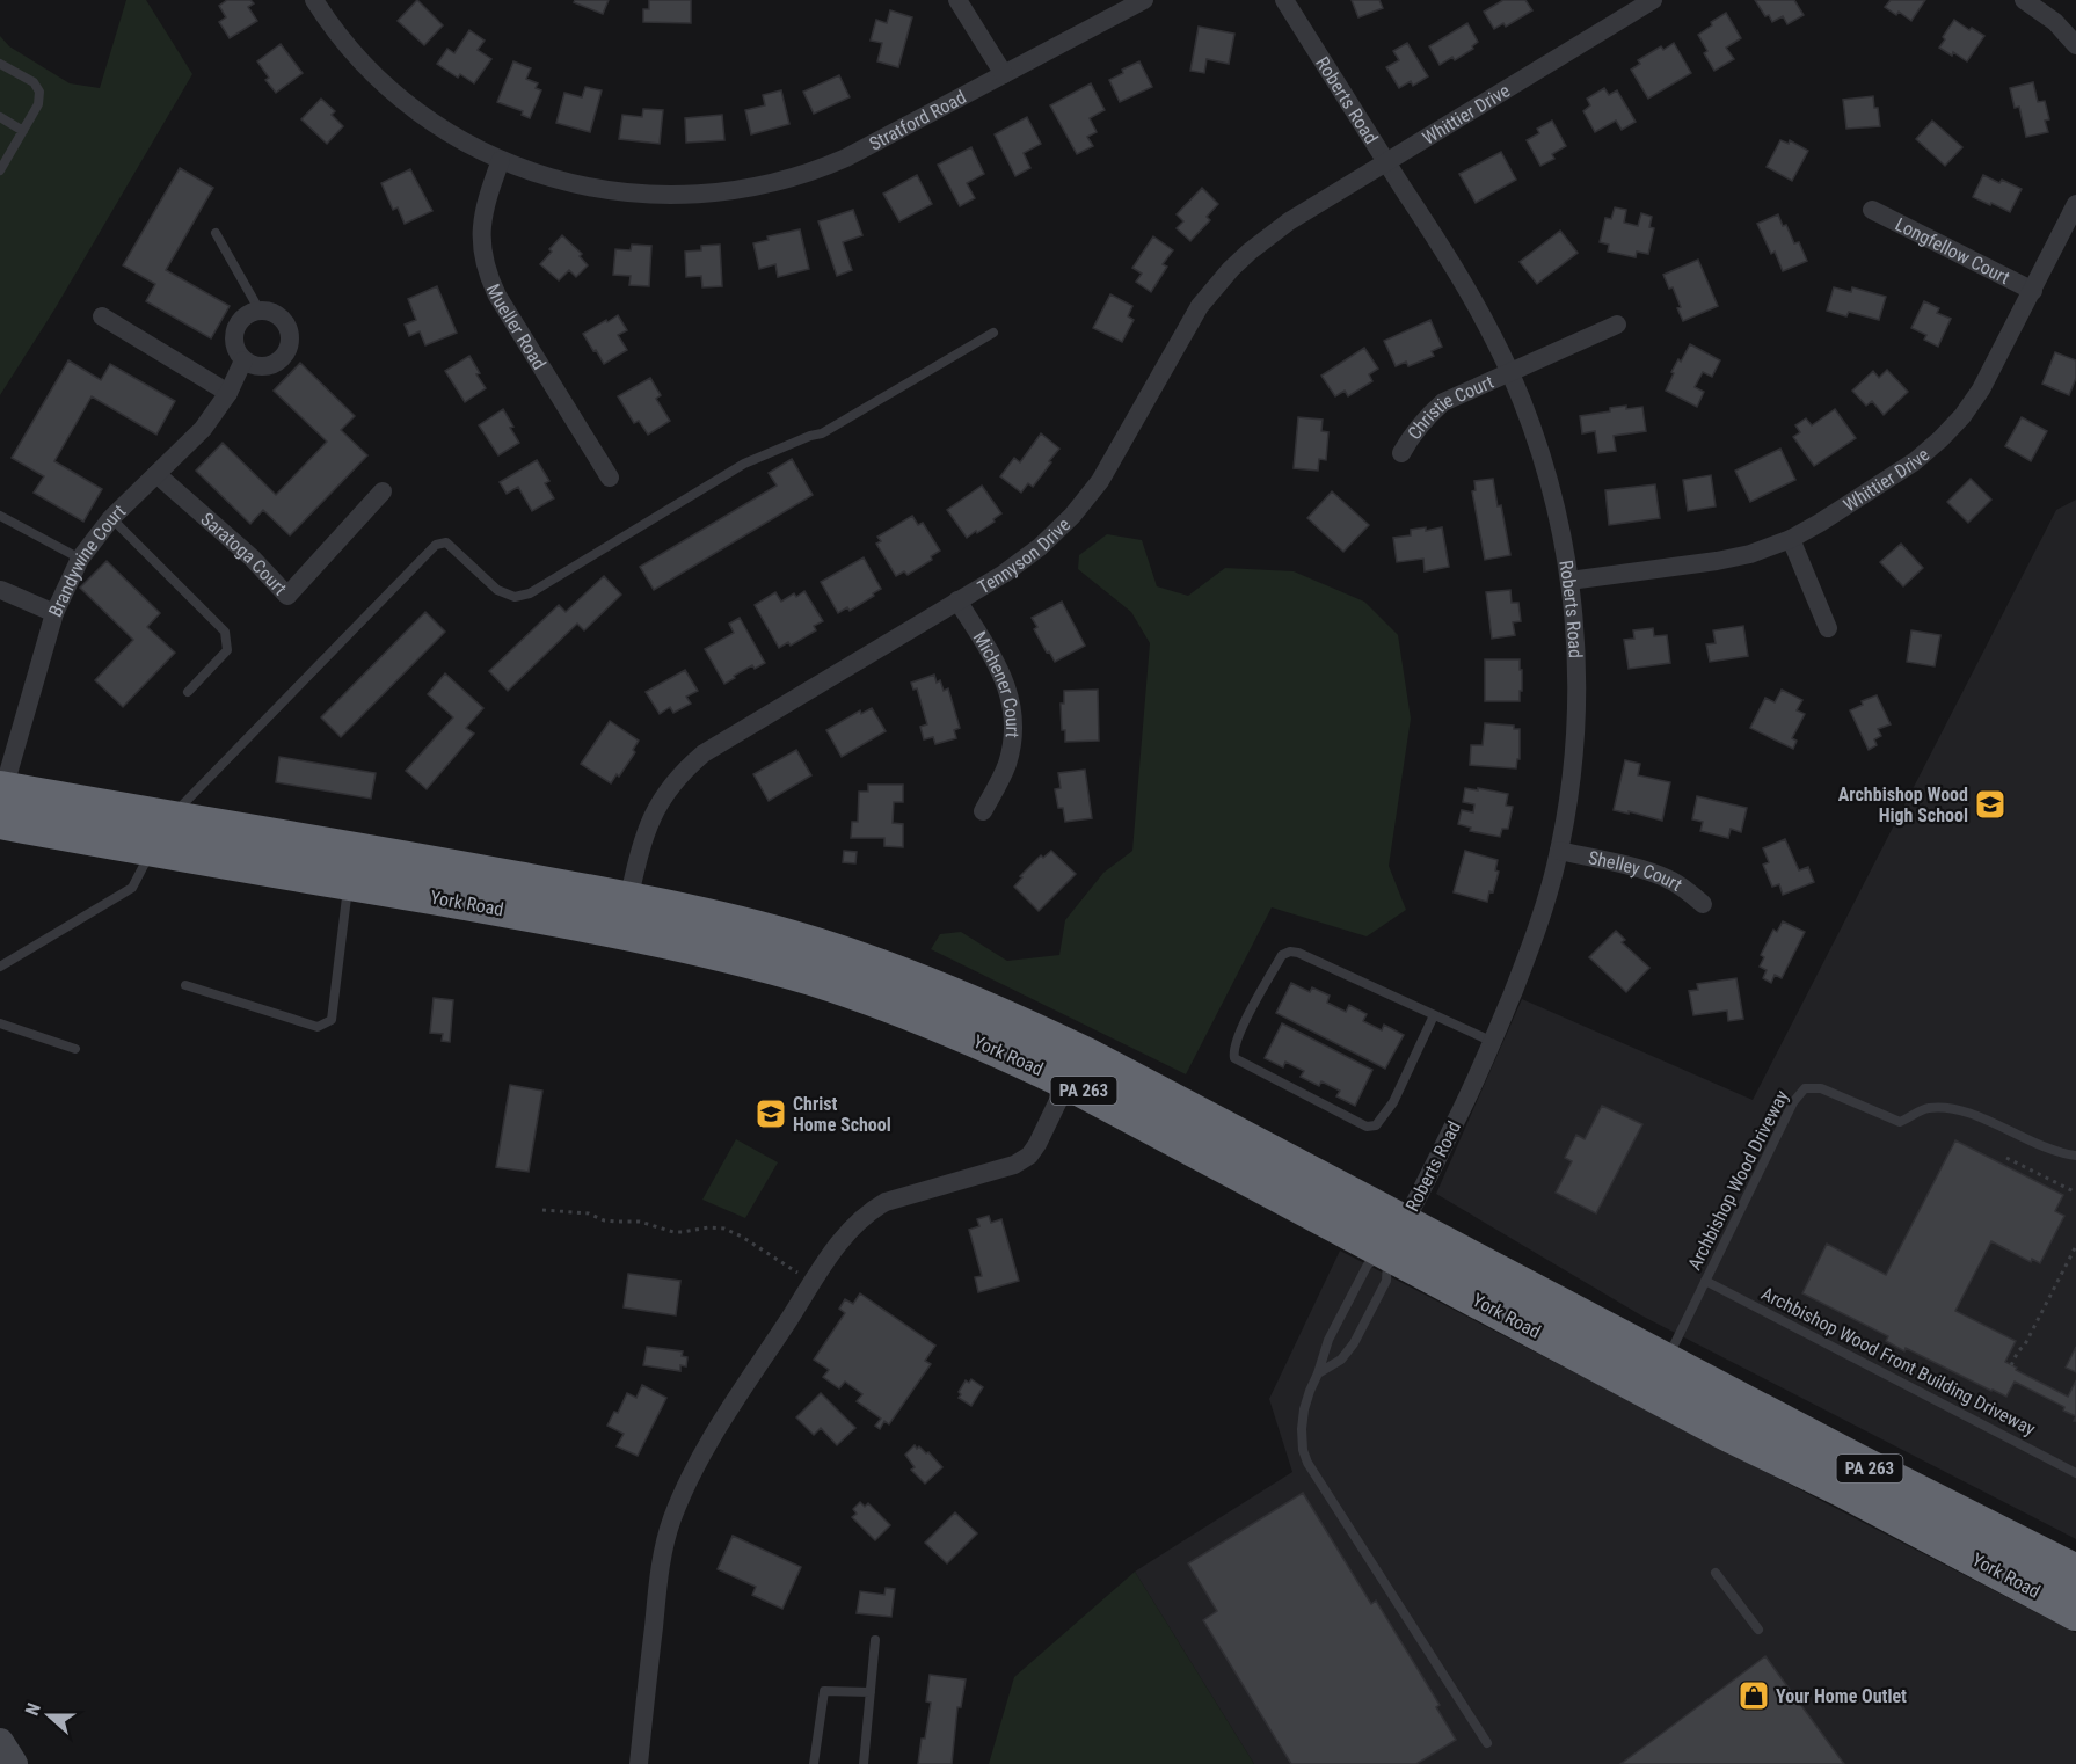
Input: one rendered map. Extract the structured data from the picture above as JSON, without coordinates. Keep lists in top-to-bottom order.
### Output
{
  "streets": {
    "highway": ["York Road", "PA 263"],
    "street": [
      "Roberts Road",
      "Whittier Drive",
      "Stratford Road",
      "Longfellow Court",
      "Mueller Road",
      "Christie Court",
      "Saratoga Court",
      "Tennyson Drive",
      "Brandywine Court",
      "Michener Court",
      "Shelley Court"
    ],
    "lane": ["Archbishop Wood Driveway", "Archbishop Wood Front Building Driveway"]
  },
  "crossings": [
    ["Roberts Road", "Whittier Drive"],
    ["Roberts Road", "Christie Court"],
    ["Roberts Road", "Tennyson Drive"],
    ["Roberts Road", "Shelley Court"],
    ["Roberts Road", "York Road"],
    ["Whittier Drive", "Longfellow Court"],
    ["Whittier Drive", "Tennyson Drive"],
    ["Stratford Road", "Mueller Road"],
    ["Saratoga Court", "Brandywine Court"],
    ["Tennyson Drive", "Michener Court"],
    ["Tennyson Drive", "York Road"],
    ["Brandywine Court", "York Road"],
    ["York Road", "Archbishop Wood Driveway"],
    ["Archbishop Wood Driveway", "Archbishop Wood Front Building Driveway"]
  ],
  "places": {
    "school or university": ["Archbishop Wood High School", "Christ Home School"],
    "shop": ["Your Home Outlet"]
  },
  "north": "left"
}
